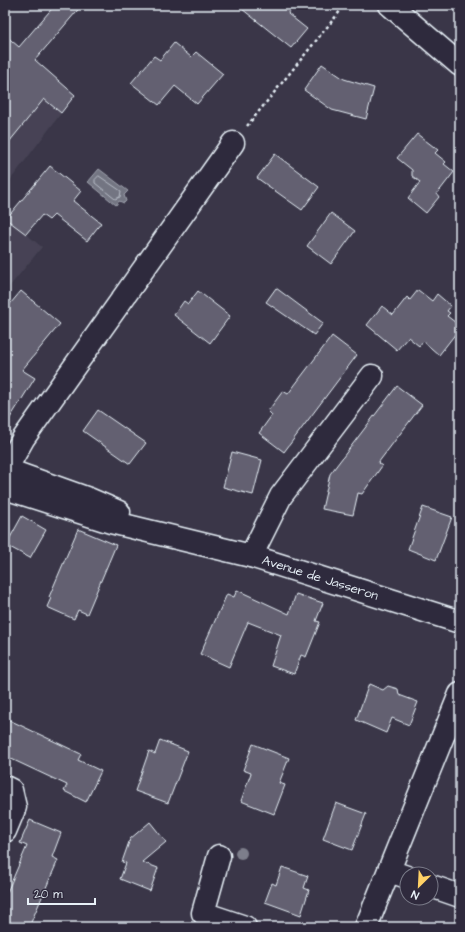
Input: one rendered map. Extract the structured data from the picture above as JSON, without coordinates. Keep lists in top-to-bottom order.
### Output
{
  "streets": {
    "street": ["Avenue de Jasseron"]
  },
  "scale_bar": "20 m",
  "north": "bottom left"
}
